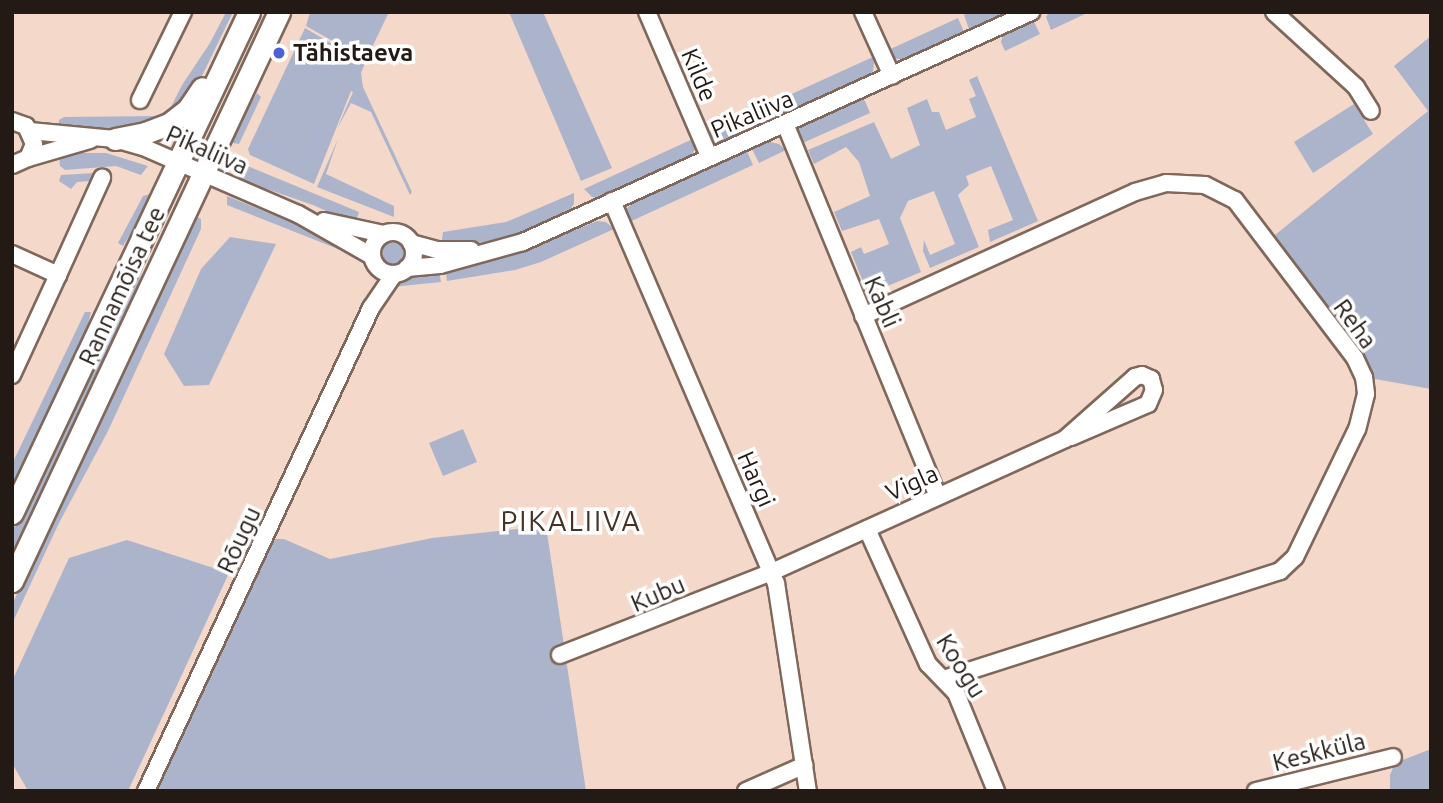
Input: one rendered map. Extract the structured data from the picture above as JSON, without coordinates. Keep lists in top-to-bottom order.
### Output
{
  "streets": {
    "main road": ["Rannamõisa tee"],
    "street": [
      "Kilde",
      "Pikaliiva",
      "Kabli",
      "Reha",
      "Hargi",
      "Vigla",
      "Rõugu",
      "Kubu",
      "Koogu",
      "Keskküla"
    ]
  },
  "crossings": [
    ["Kilde", "Pikaliiva"],
    ["Pikaliiva", "Rannamõisa tee"],
    ["Pikaliiva", "Kabli"],
    ["Pikaliiva", "Hargi"],
    ["Pikaliiva", "Rõugu"],
    ["Kabli", "Reha"],
    ["Kabli", "Vigla"],
    ["Reha", "Koogu"],
    ["Hargi", "Vigla"],
    ["Hargi", "Kubu"],
    ["Vigla", "Kubu"],
    ["Vigla", "Koogu"]
  ],
  "districts": ["PIKALIIVA"],
  "places": ["Tähistaeva"]
}
